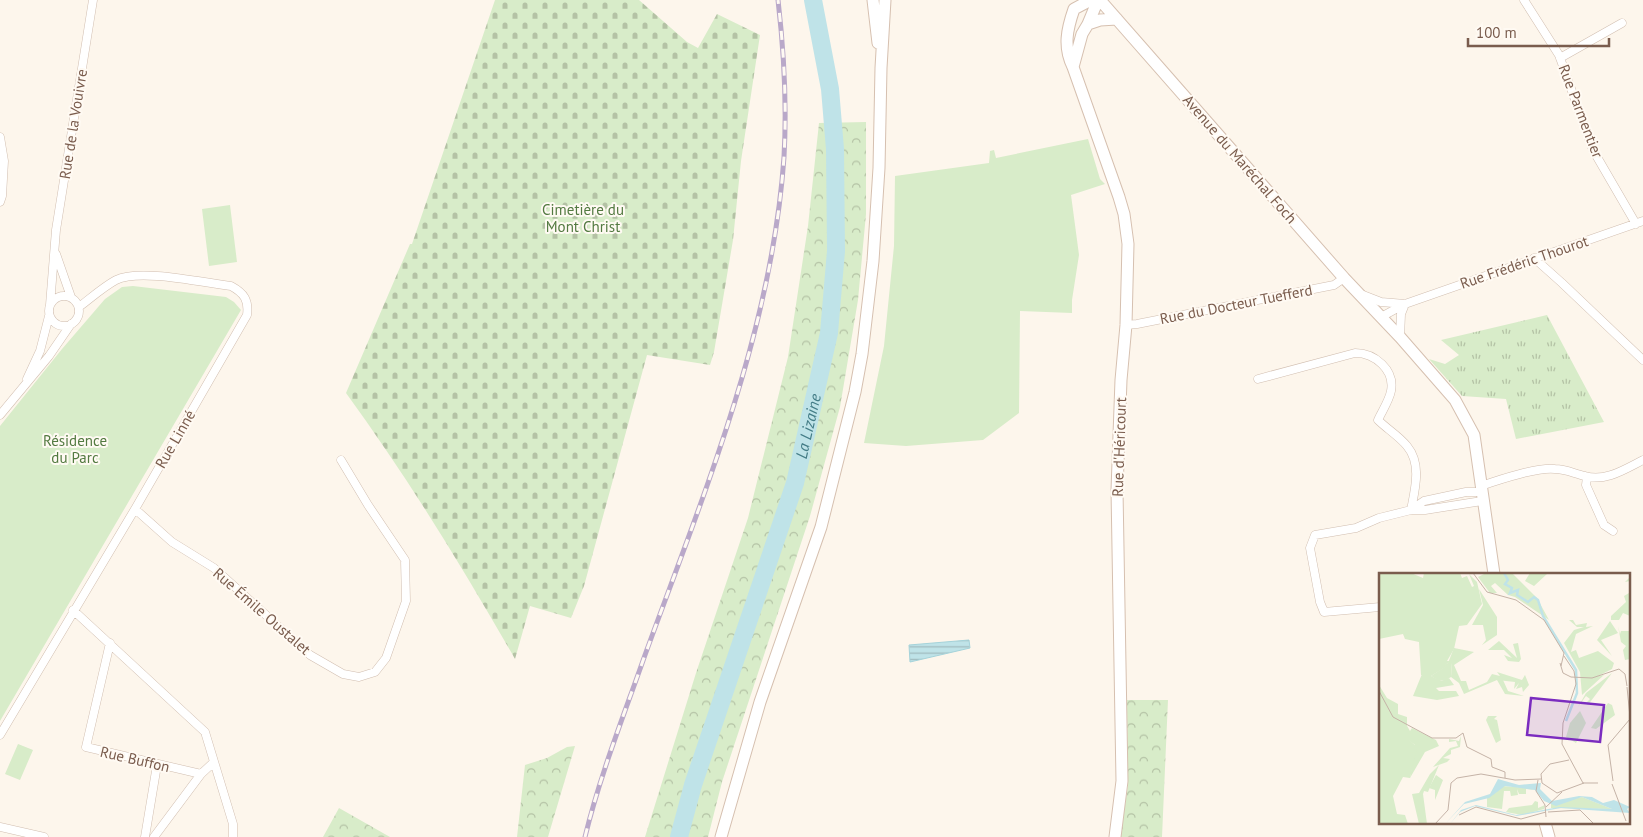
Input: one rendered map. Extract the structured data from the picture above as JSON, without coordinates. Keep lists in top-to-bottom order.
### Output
{
  "streets": {
    "street": [
      "Rue Parmentier",
      "Rue de la Vouivre",
      "Avenue du Maréchal Foch",
      "Rue Frédéric Thourot",
      "Rue du Docteur Tuefferd",
      "Rue Linné",
      "Rue d'Héricourt",
      "Rue Émile Oustalet",
      "Rue Buffon"
    ]
  },
  "crossings": [
    ["Rue Parmentier", "Rue Frédéric Thourot"],
    ["Rue de la Vouivre", "Rue Linné"],
    ["Avenue du Maréchal Foch", "Rue Frédéric Thourot"],
    ["Avenue du Maréchal Foch", "Rue du Docteur Tuefferd"],
    ["Rue du Docteur Tuefferd", "Rue d'Héricourt"],
    ["Rue Linné", "Rue Émile Oustalet"]
  ],
  "water": ["La Lizaine"],
  "parks": ["Cimetière du Mont Christ", "Résidence du Parc"],
  "scale_bar": "100 m"
}
